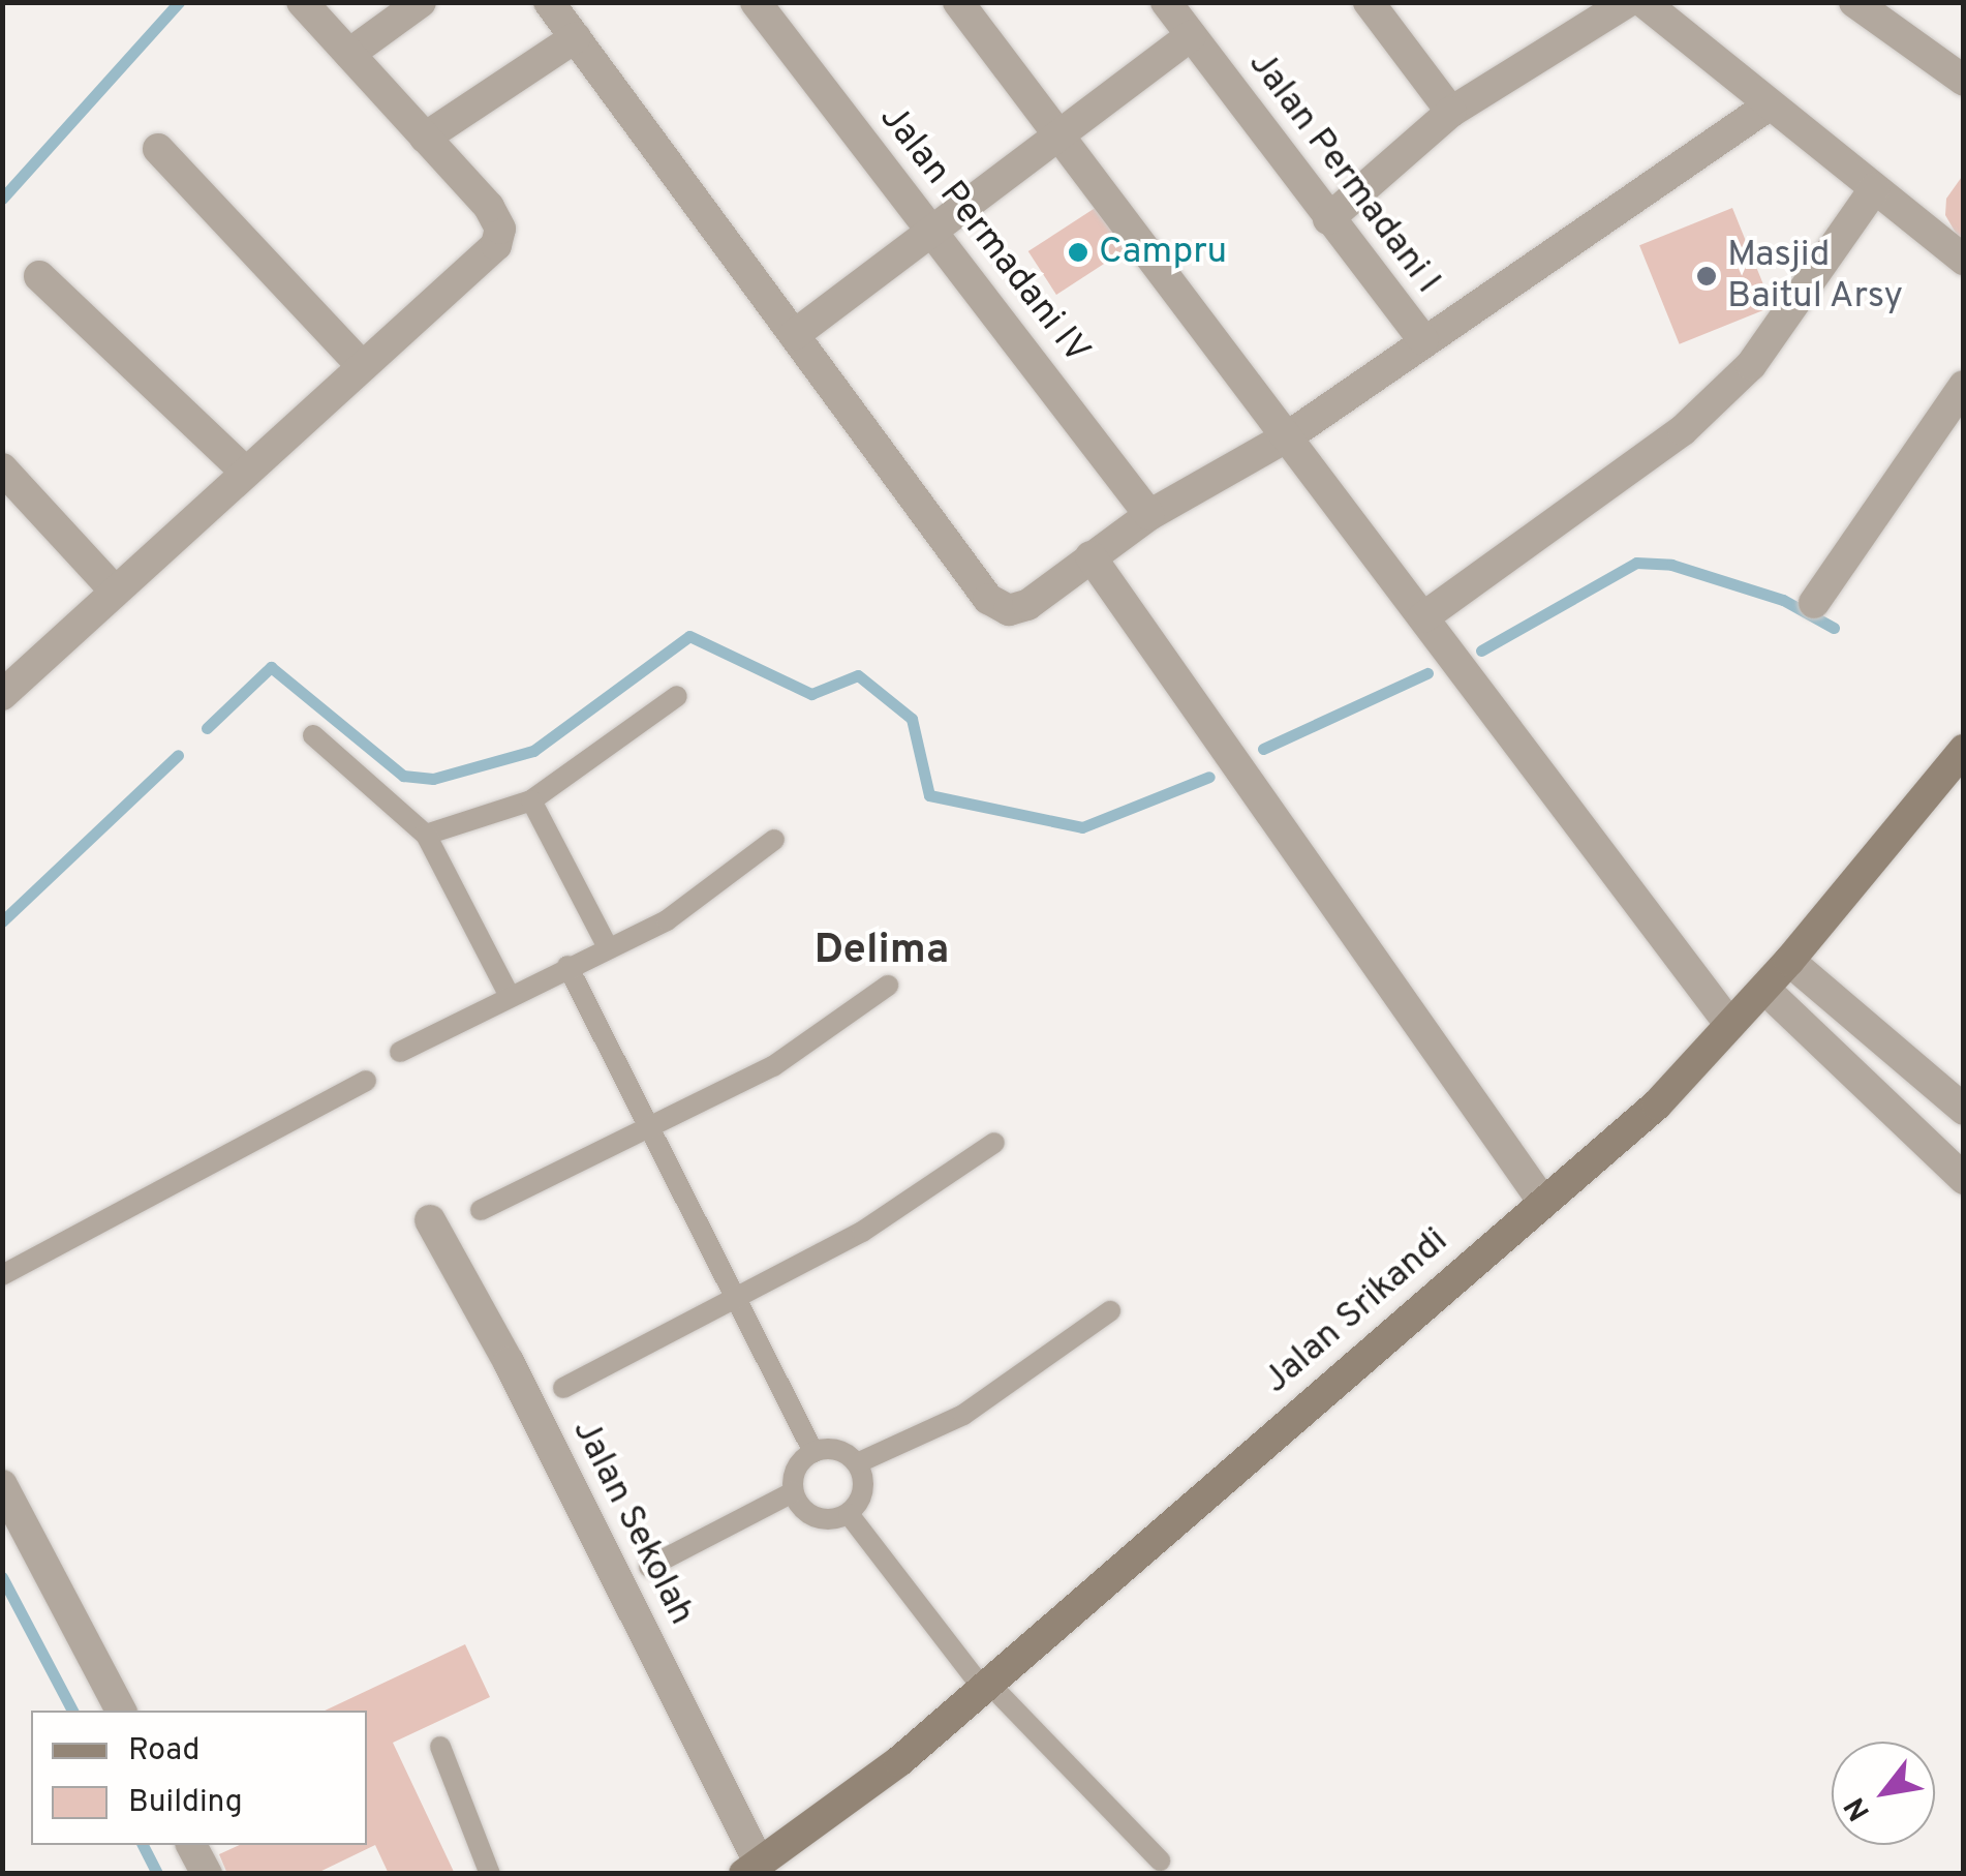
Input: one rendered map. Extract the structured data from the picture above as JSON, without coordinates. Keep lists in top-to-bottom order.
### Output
{
  "streets": {
    "main road": ["Jalan Srikandi"],
    "street": ["Jalan Permadani I", "Jalan Permadani IV", "Jalan Sekolah"]
  },
  "crossings": [
    ["Jalan Srikandi", "Jalan Sekolah"]
  ],
  "districts": ["Delima"],
  "places": ["Campru", "Masjid Baitul Arsy"],
  "legend": ["Road", "Building"],
  "north": "bottom left"
}
